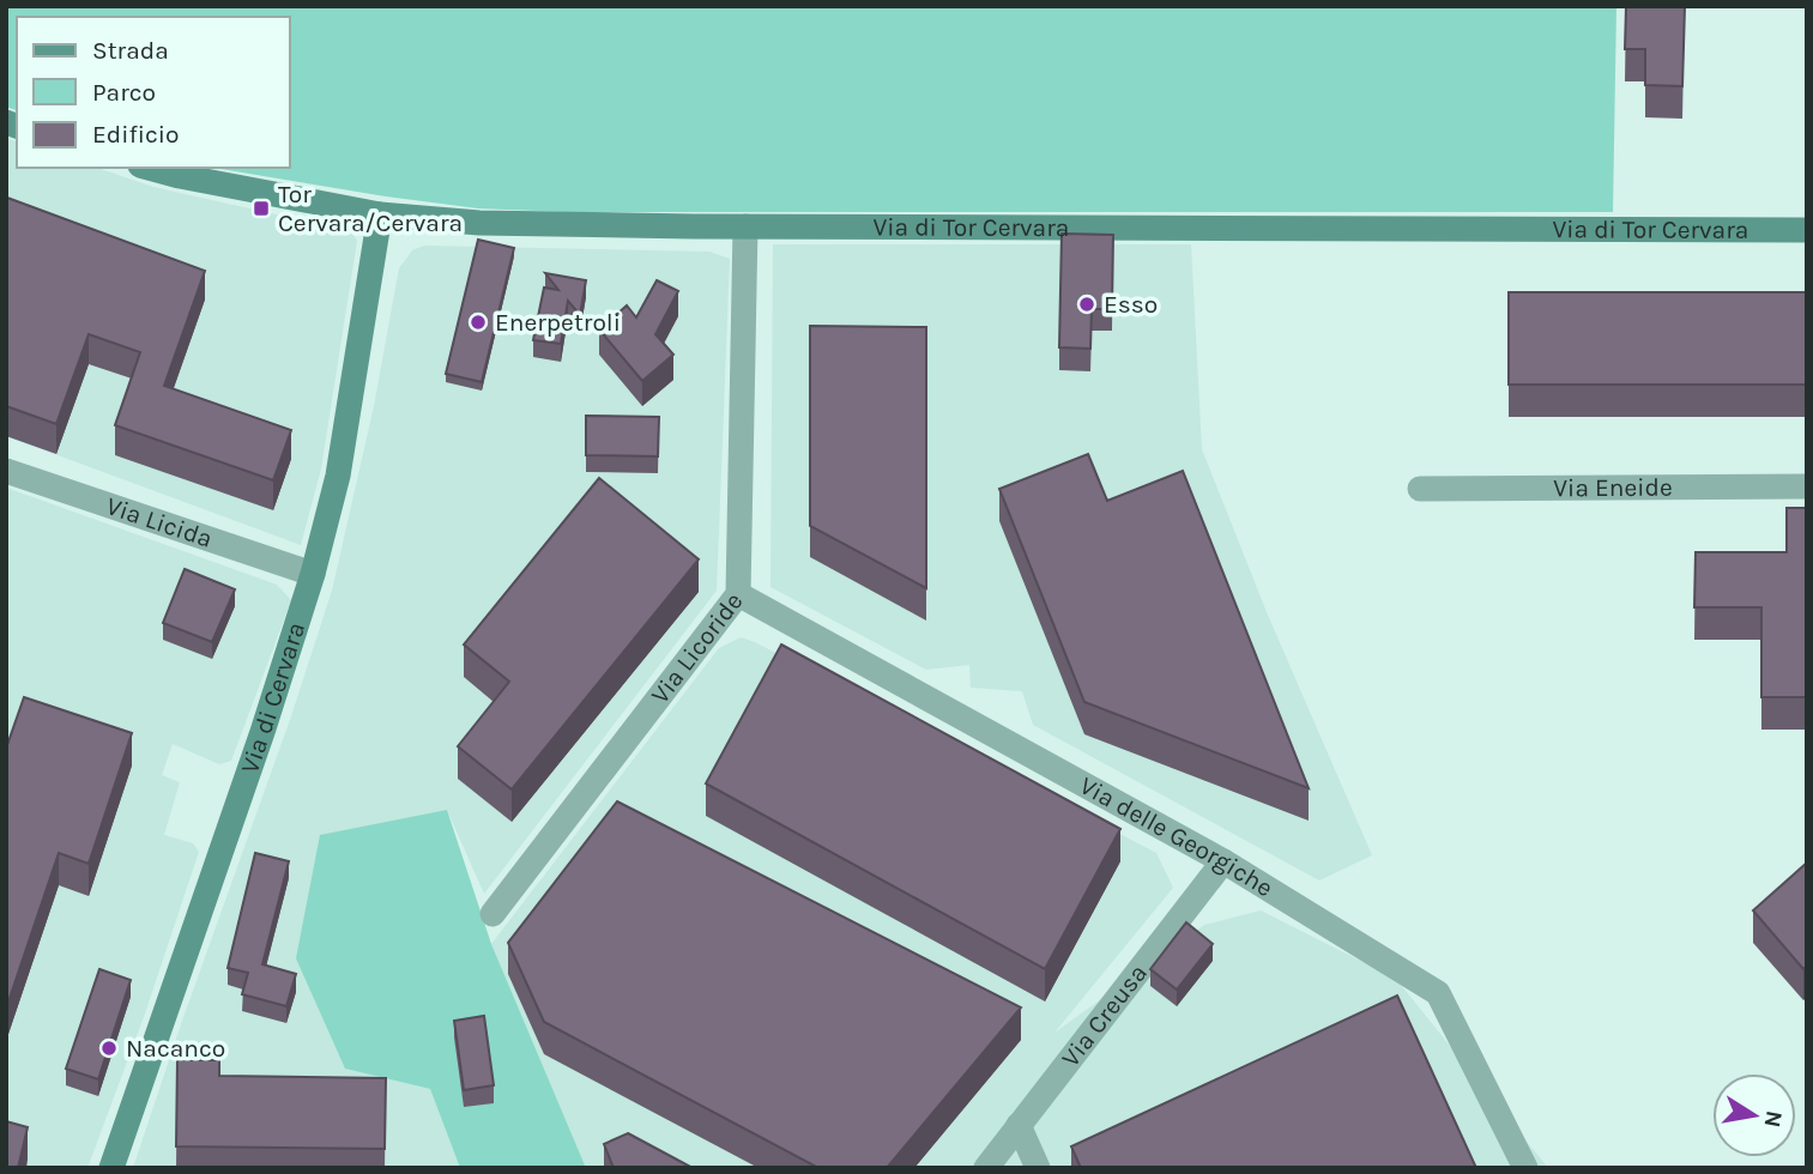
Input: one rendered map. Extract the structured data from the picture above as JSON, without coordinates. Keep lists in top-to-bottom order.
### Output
{
  "streets": {
    "street": [
      "Via di Tor Cervara",
      "Via Eneide",
      "Via Licida",
      "Via Licoride",
      "Via di Cervara",
      "Via delle Georgiche",
      "Via Creusa"
    ]
  },
  "crossings": [
    ["Via di Tor Cervara", "Via Licoride"],
    ["Via di Tor Cervara", "Via di Cervara"],
    ["Via Licida", "Via di Cervara"],
    ["Via Licoride", "Via delle Georgiche"],
    ["Via delle Georgiche", "Via Creusa"]
  ],
  "places": {
    "transit": ["Tor Cervara/Cervara"],
    "other": ["Esso", "Enerpetroli", "Nacanco"]
  },
  "legend": ["Strada", "Parco", "Edificio"],
  "north": "right"
}
